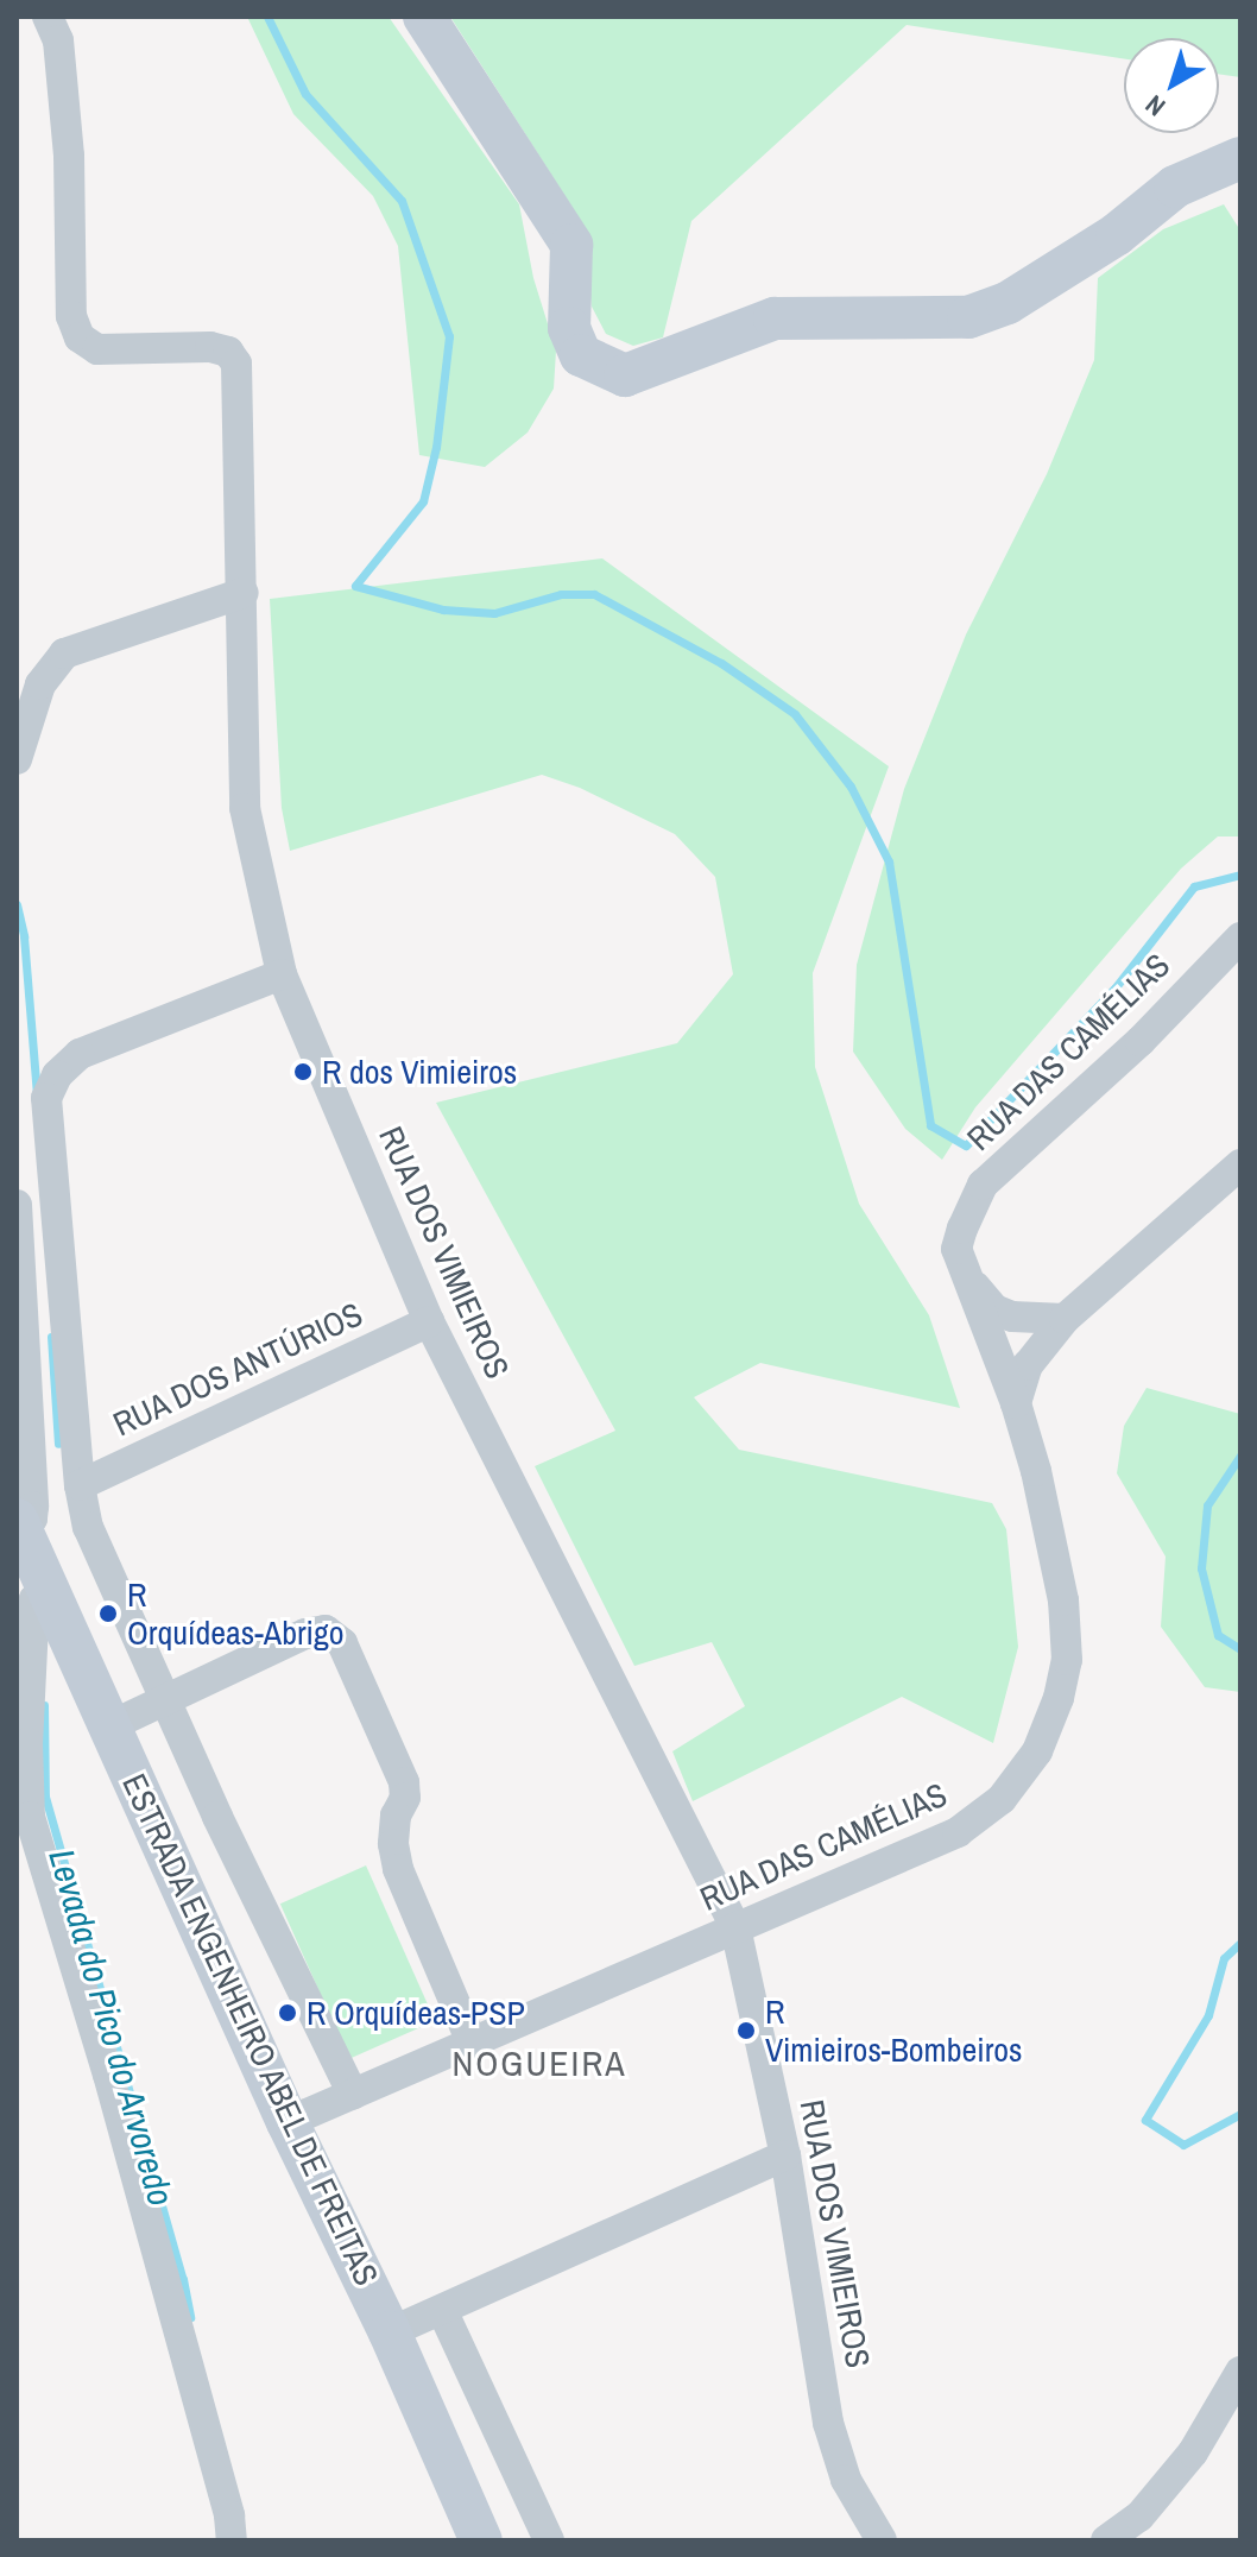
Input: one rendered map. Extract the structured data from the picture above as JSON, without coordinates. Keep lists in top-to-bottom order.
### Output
{
  "streets": {
    "main road": ["ESTRADA ENGENHEIRO ABEL DE FREITAS"],
    "street": ["RUA DAS CAMÉLIAS", "RUA DOS VIMIEIROS", "RUA DOS ANTÚRIOS"]
  },
  "crossings": [
    ["RUA DAS CAMÉLIAS", "RUA DOS VIMIEIROS"],
    ["RUA DAS CAMÉLIAS", "ESTRADA ENGENHEIRO ABEL DE FREITAS"],
    ["RUA DOS VIMIEIROS", "RUA DOS ANTÚRIOS"]
  ],
  "districts": ["NOGUEIRA"],
  "water": ["Levada do Pico do Arvoredo"],
  "places": [
    "R dos Vimieiros",
    "R Orquídeas-Abrigo",
    "R Orquídeas-PSP",
    "R Vimieiros-Bombeiros"
  ],
  "north": "bottom left"
}
